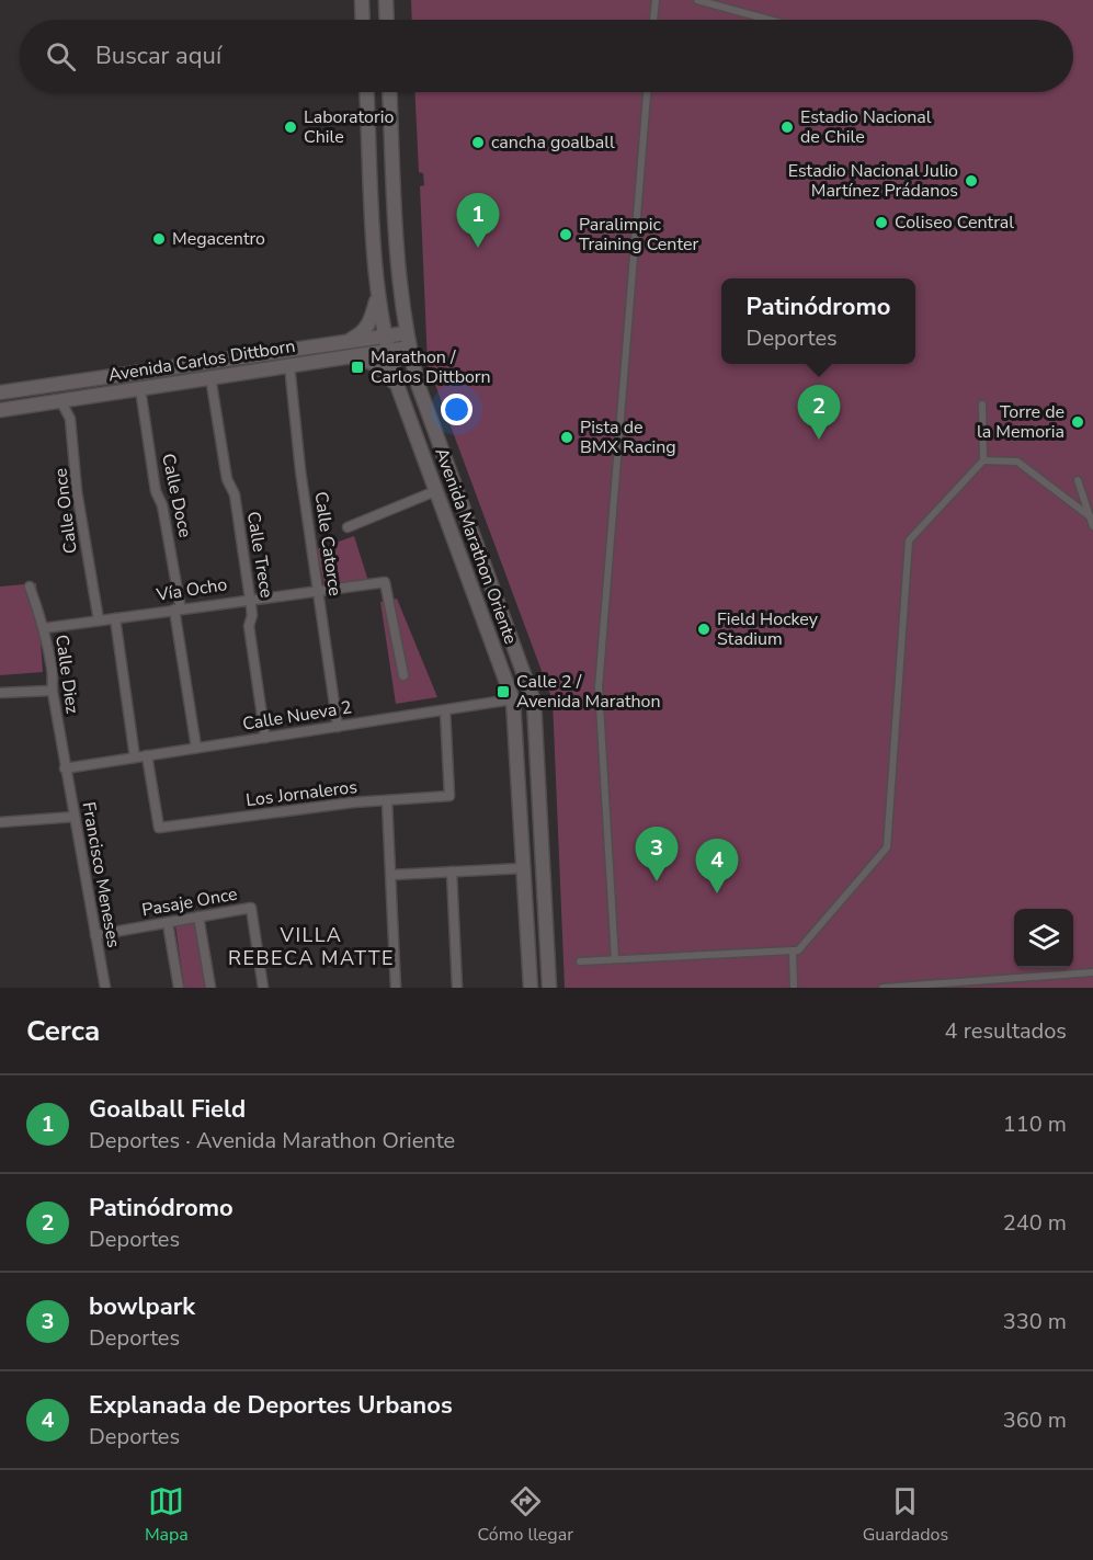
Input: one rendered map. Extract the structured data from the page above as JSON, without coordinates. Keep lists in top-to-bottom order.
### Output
{
  "streets": {
    "main road": ["Avenida Carlos Dittborn", "Avenida Marathon Oriente"],
    "street": [
      "Calle Doce",
      "Calle Once",
      "Calle Catorce",
      "Calle Trece",
      "Vía Ocho",
      "Calle Diez",
      "Calle Nueva 2",
      "Los Jornaleros",
      "Francisco Meneses",
      "Pasaje Once"
    ]
  },
  "crossings": [
    ["Avenida Carlos Dittborn", "Calle Doce"],
    ["Avenida Carlos Dittborn", "Calle Once"],
    ["Avenida Carlos Dittborn", "Calle Catorce"],
    ["Avenida Carlos Dittborn", "Avenida Marathon Oriente"],
    ["Avenida Carlos Dittborn", "Calle Trece"],
    ["Calle Doce", "Vía Ocho"],
    ["Calle Doce", "Calle Nueva 2"],
    ["Calle Once", "Vía Ocho"],
    ["Calle Catorce", "Vía Ocho"],
    ["Calle Catorce", "Calle Nueva 2"],
    ["Avenida Marathon Oriente", "Calle Nueva 2"],
    ["Calle Trece", "Vía Ocho"],
    ["Calle Trece", "Calle Nueva 2"],
    ["Vía Ocho", "Calle Diez"],
    ["Calle Diez", "Calle Nueva 2"],
    ["Calle Diez", "Francisco Meneses"],
    ["Calle Nueva 2", "Los Jornaleros"],
    ["Calle Nueva 2", "Francisco Meneses"],
    ["Francisco Meneses", "Pasaje Once"]
  ],
  "districts": ["VILLA REBECA MATTE"],
  "places": {
    "other": [
      "Laboratorio Chile",
      "Estadio Nacional de Chile",
      "cancha goalball",
      "Estadio Nacional Julio Martínez Prádanos",
      "Coliseo Central",
      "Paralimpic Training Center",
      "Megacentro",
      "Torre de la Memoria",
      "Pista de BMX Racing",
      "Field Hockey Stadium"
    ],
    "transit": ["Marathon / Carlos Dittborn", "Calle 2 / Avenida Marathon"]
  },
  "page": {
    "search": "Buscar aquí",
    "pins": [
      "1",
      "2",
      "3",
      "4"
    ],
    "popup": ["Patinódromo", "Deportes"],
    "heading": ["Cerca", "4 resultados"],
    "list": [
      {
        "mark": "1",
        "name": "Goalball Field",
        "note": "Deportes · Avenida Marathon Oriente",
        "value": "110 m"
      },
      {
        "mark": "2",
        "name": "Patinódromo",
        "note": "Deportes",
        "value": "240 m"
      },
      {
        "mark": "3",
        "name": "bowlpark",
        "note": "Deportes",
        "value": "330 m"
      },
      {
        "mark": "4",
        "name": "Explanada de Deportes Urbanos",
        "note": "Deportes",
        "value": "360 m"
      }
    ],
    "nav": ["Mapa", "Cómo llegar", "Guardados"]
  }
}
